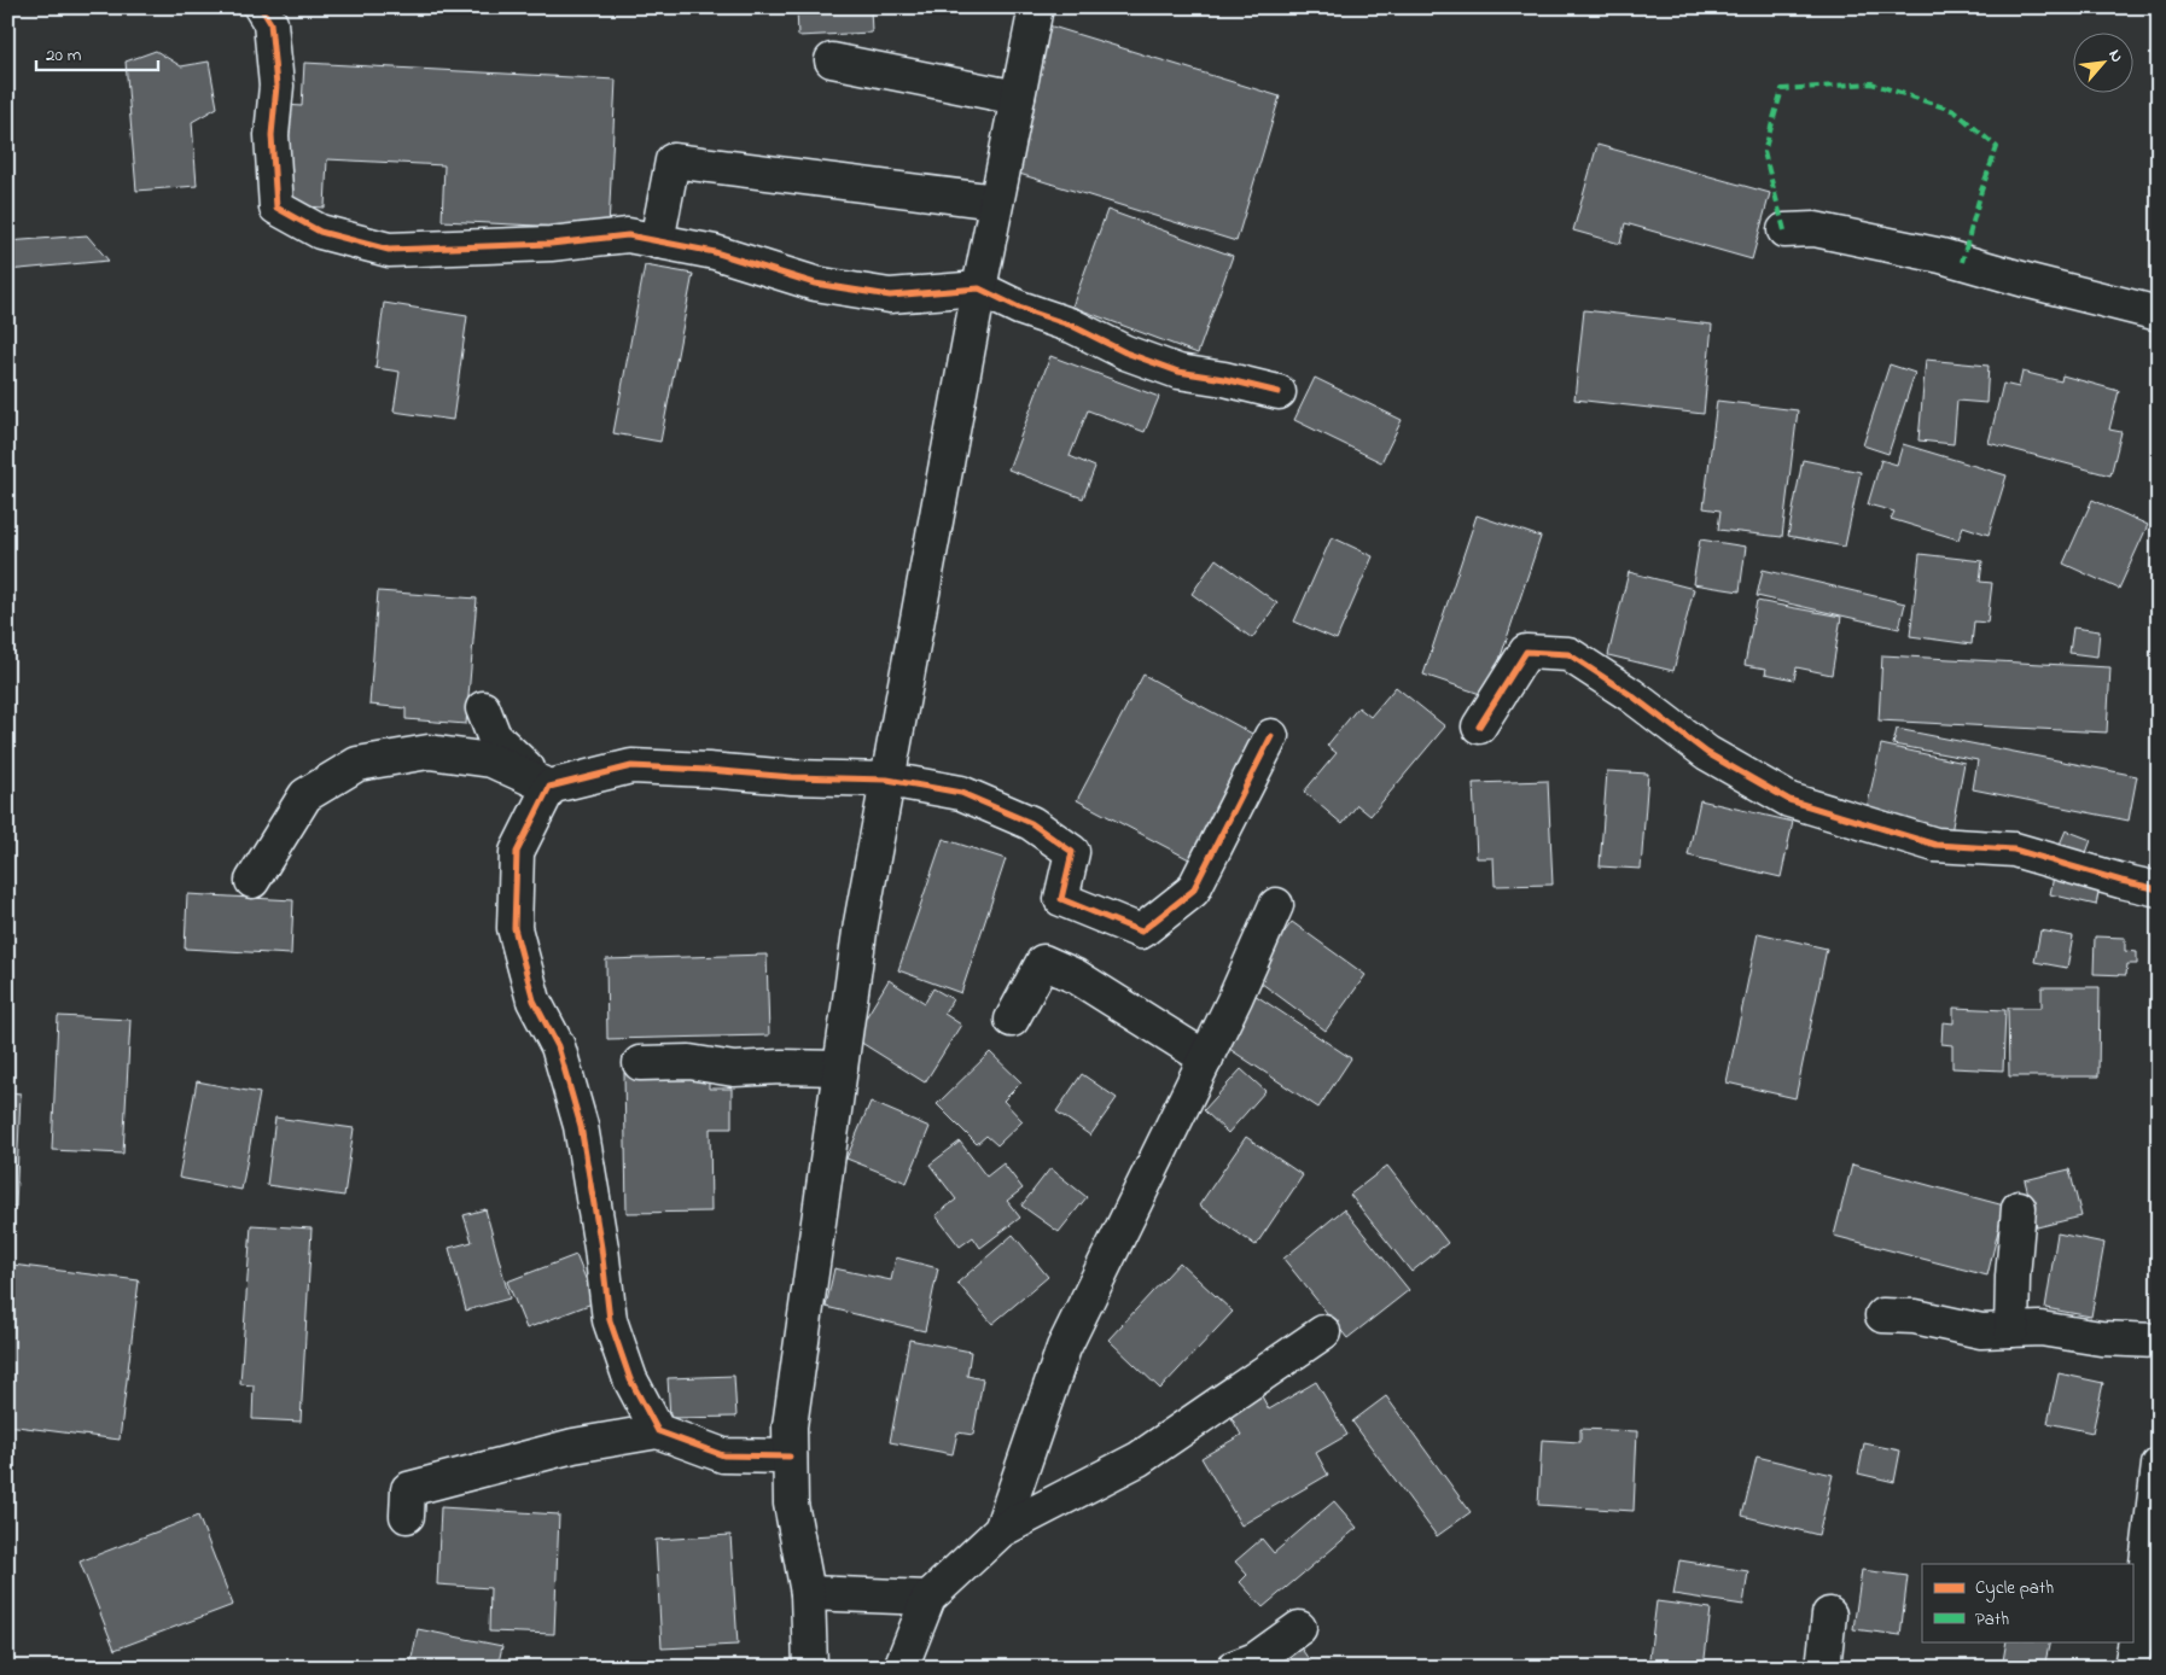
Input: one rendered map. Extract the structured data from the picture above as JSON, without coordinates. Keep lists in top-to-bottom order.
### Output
{
  "legend": ["Cycle path", "Path"],
  "scale_bar": "20 m",
  "north": "top right"
}
